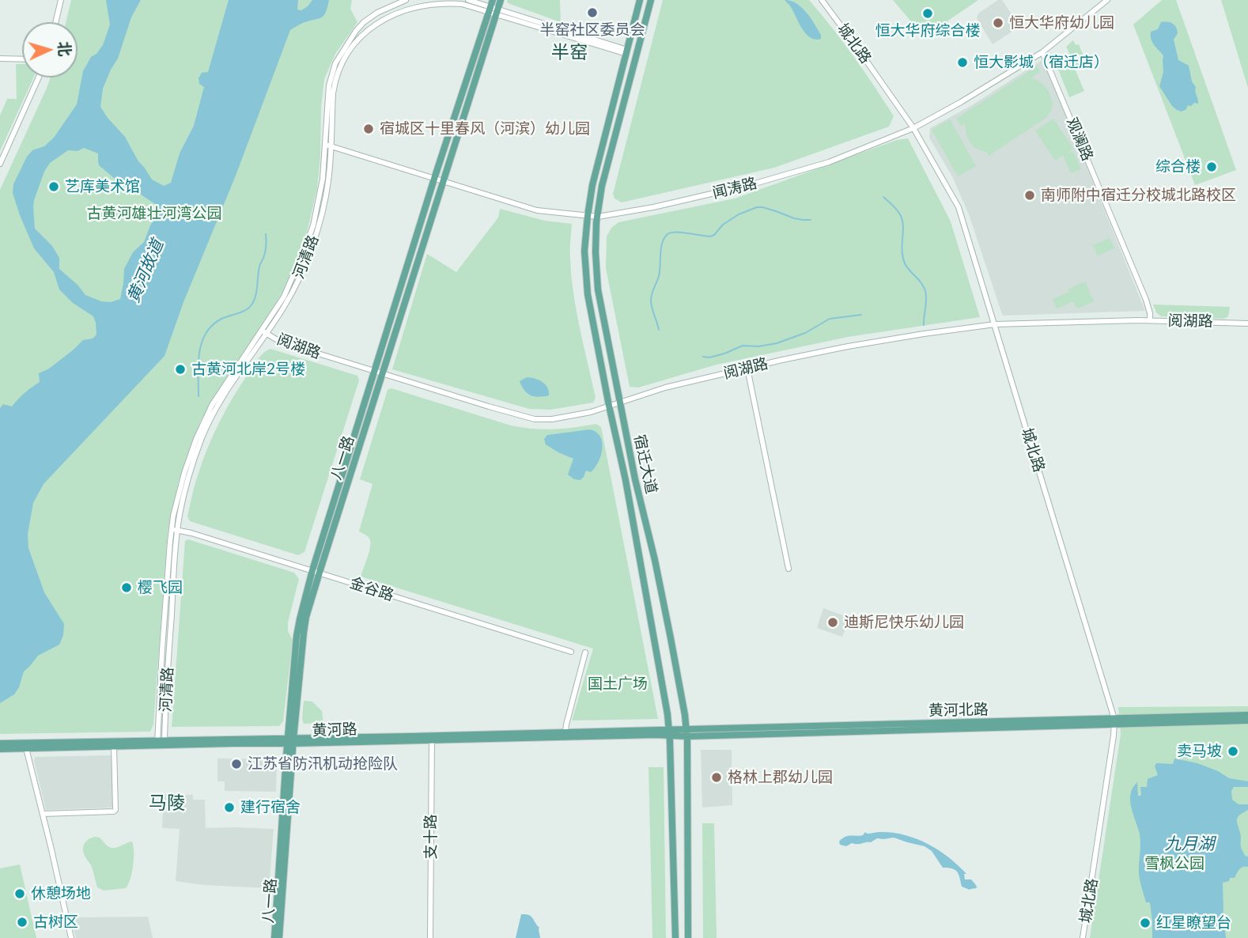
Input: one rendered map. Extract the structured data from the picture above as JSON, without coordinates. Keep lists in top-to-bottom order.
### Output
{
  "streets": {
    "main road": [
      "八一路",
      "宿迁大道",
      "黄河北路",
      "黄河路"
    ],
    "street": [
      "城北路",
      "观澜路",
      "闻涛路",
      "河清路",
      "阅湖路",
      "金谷路",
      "支十路"
    ]
  },
  "crossings": [
    ["城北路", "闻涛路"],
    ["城北路", "阅湖路"],
    ["城北路", "黄河北路"],
    ["观澜路", "闻涛路"],
    ["观澜路", "阅湖路"],
    ["闻涛路", "河清路"],
    ["闻涛路", "八一路"],
    ["闻涛路", "宿迁大道"],
    ["河清路", "阅湖路"],
    ["河清路", "八一路"],
    ["河清路", "宿迁大道"],
    ["河清路", "金谷路"],
    ["河清路", "黄河路"],
    ["阅湖路", "八一路"],
    ["阅湖路", "宿迁大道"],
    ["八一路", "金谷路"],
    ["八一路", "黄河路"],
    ["宿迁大道", "黄河北路"],
    ["宿迁大道", "黄河路"],
    ["黄河北路", "黄河路"],
    ["黄河路", "支十路"]
  ],
  "districts": ["半窑", "马陵"],
  "water": ["黄河故道", "九月湖"],
  "parks": ["古黄河雄壮河湾公园", "国土广场", "雪枫公园"],
  "places": [
    "半窑社区委员会",
    "恒大华府综合楼",
    "恒大华府幼儿园",
    "恒大影城（宿迁店）",
    "宿城区十里春风（河滨）幼儿园",
    "综合楼",
    "艺库美术馆",
    "南师附中宿迁分校城北路校区",
    "古黄河北岸2号楼",
    "樱飞园",
    "迪斯尼快乐幼儿园",
    "卖马坡",
    "江苏省防汛机动抢险队",
    "格林上郡幼儿园",
    "建行宿舍",
    "休憩场地",
    "古树区",
    "红星瞭望台"
  ],
  "north": "right"
}
